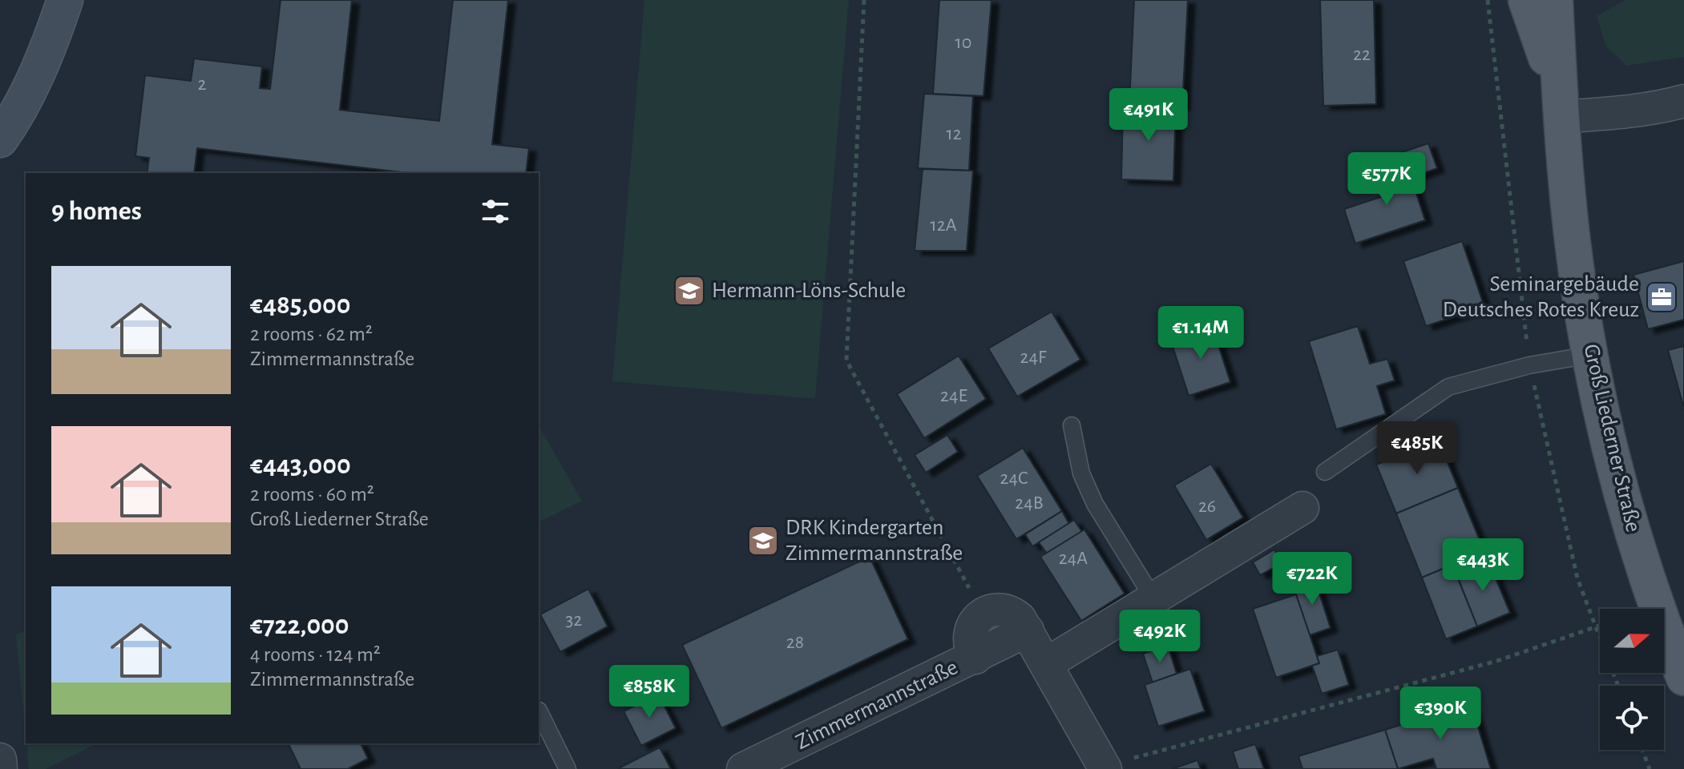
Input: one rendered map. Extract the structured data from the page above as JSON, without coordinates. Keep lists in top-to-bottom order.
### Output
{
  "streets": {
    "main road": ["Groß Liederner Straße"],
    "street": ["Zimmermannstraße"]
  },
  "places": {
    "school or university": ["Hermann-Löns-Schule", "DRK Kindergarten Zimmermannstraße"],
    "office": ["Seminargebäude Deutsches Rotes Kreuz"]
  },
  "house_numbers": [
    "10",
    "22",
    "2",
    "12",
    "12A",
    "24F",
    "24E",
    "24C",
    "24B",
    "26",
    "24A",
    "32",
    "28"
  ],
  "north": "right",
  "page": {
    "price": [
      "€491K",
      "€577K",
      "€1.14M",
      "€485K",
      "€443K",
      "€722K",
      "€492K",
      "€858K",
      "€390K"
    ],
    "heading": "9 homes",
    "list": [
      {
        "name": "€485,000",
        "note": "2 rooms · 62 m² · Zimmermannstraße"
      },
      {
        "name": "€443,000",
        "note": "2 rooms · 60 m² · Groß Liederner Straße"
      },
      {
        "name": "€722,000",
        "note": "4 rooms · 124 m² · Zimmermannstraße"
      }
    ]
  }
}
